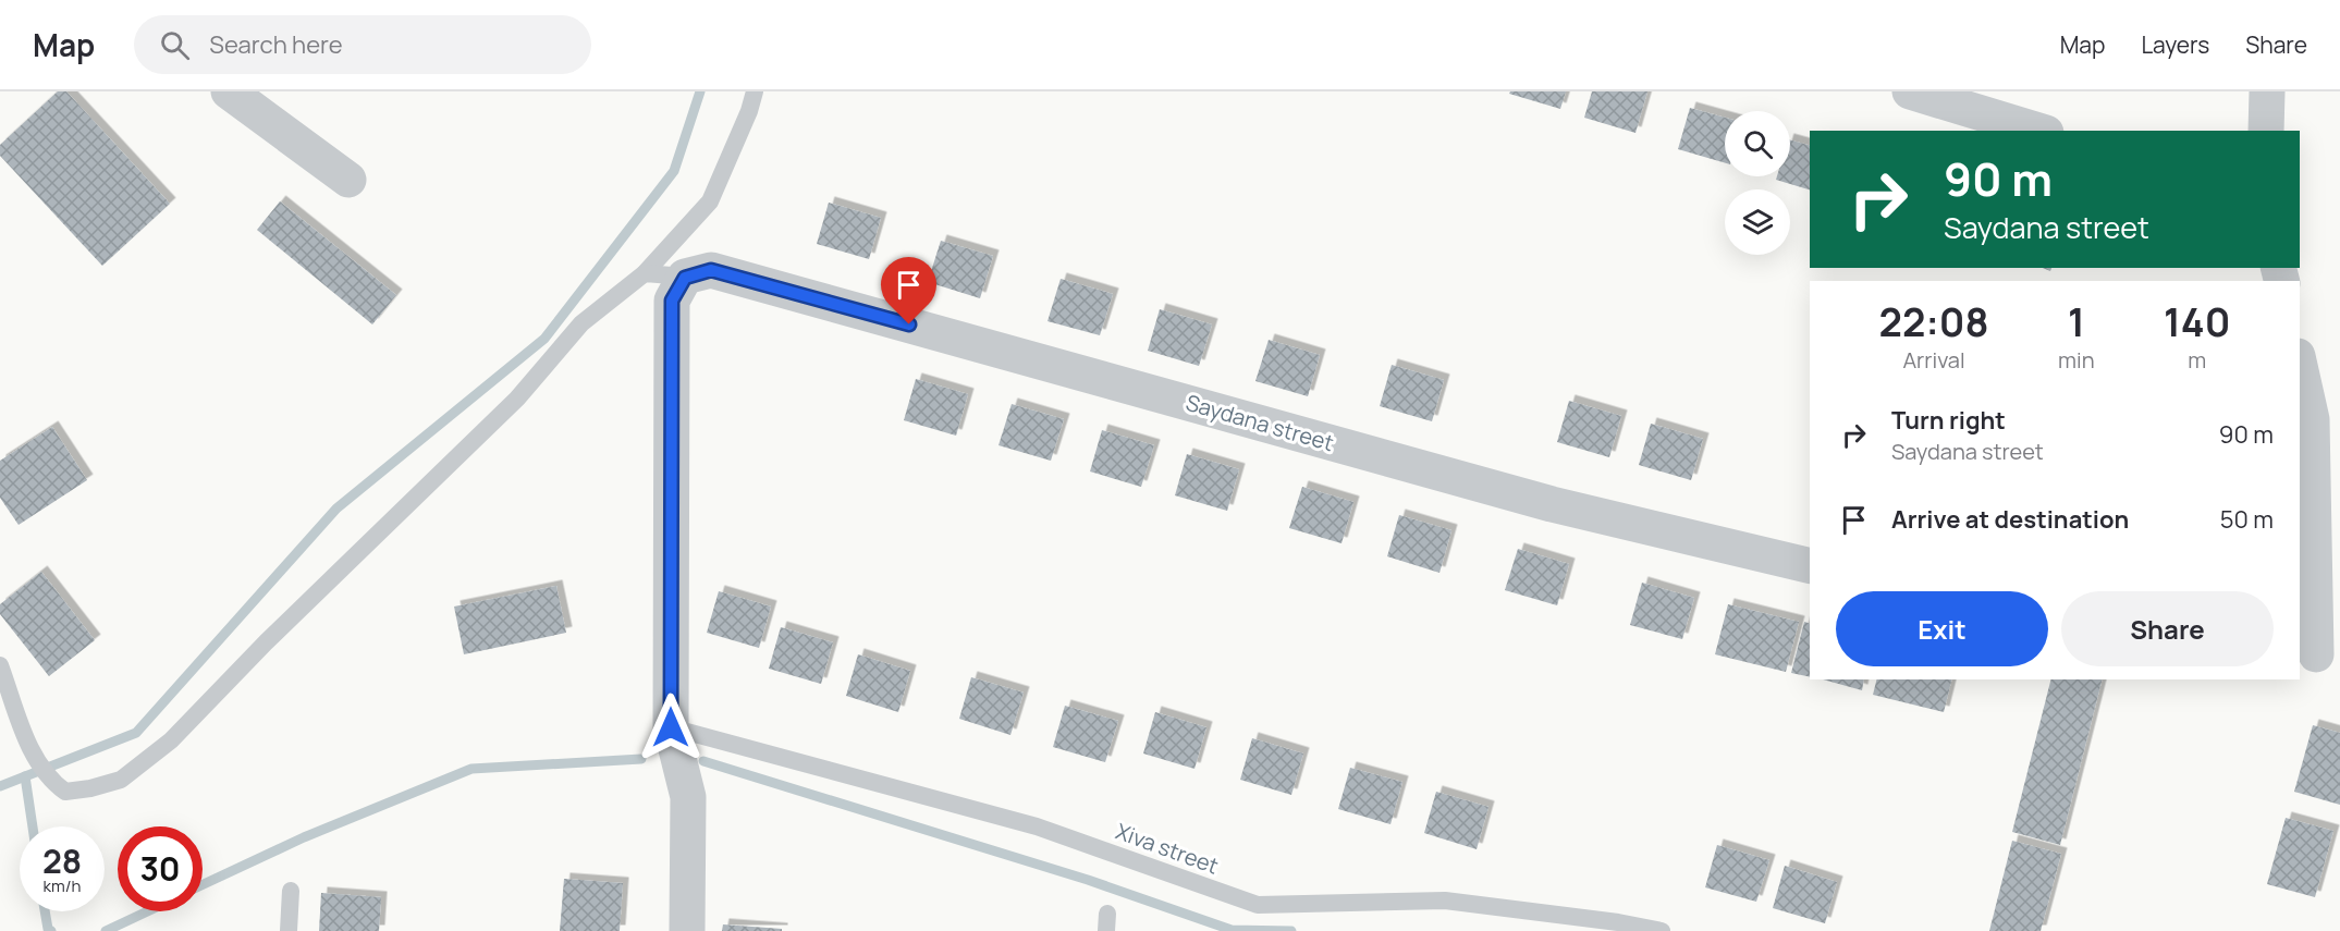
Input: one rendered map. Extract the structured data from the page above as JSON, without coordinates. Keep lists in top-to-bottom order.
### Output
{
  "streets": {
    "street": ["Saydana street"],
    "lane": ["Xiva street"]
  },
  "page": {
    "header": "Map",
    "search": "Search here",
    "nav": ["Map", "Layers", "Share"],
    "turn": ["90 m", "Saydana street"],
    "eta": [
      "22:08",
      "Arrival",
      "1",
      "min",
      "140",
      "m"
    ],
    "list": [
      {
        "name": "Turn right",
        "note": "Saydana street",
        "value": "90 m"
      },
      {
        "name": "Arrive at destination",
        "value": "50 m"
      }
    ],
    "buttons": ["Exit", "Share"],
    "speed": "28 km/h",
    "limit": "30"
  }
}
